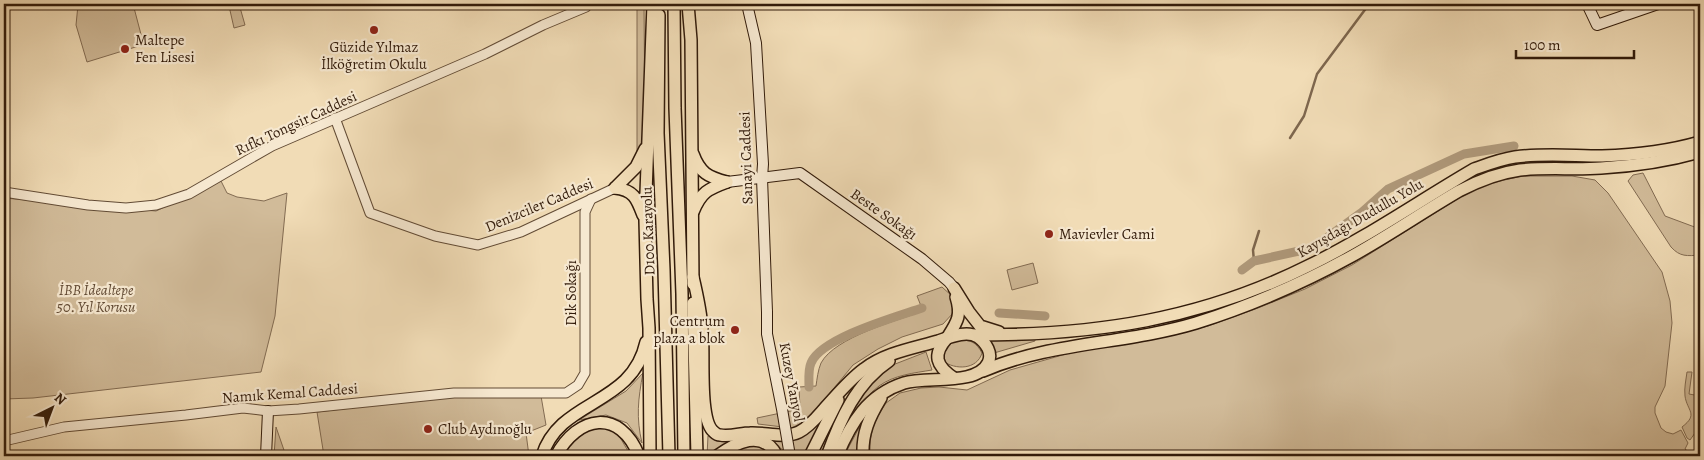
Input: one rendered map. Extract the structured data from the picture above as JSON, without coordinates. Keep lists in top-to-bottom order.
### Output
{
  "streets": {
    "main road": [
      "Sanayi Caddesi",
      "Beste Sokağı",
      "Kayışdağı Dudullu Yolu",
      "D100 Karayolu",
      "Kuzey Yanyol"
    ],
    "street": [
      "Rıfkı Tongsir Caddesi",
      "Denizciler Caddesi",
      "Dik Sokağı",
      "Namık Kemal Caddesi"
    ]
  },
  "crossings": [
    ["Rıfkı Tongsir Caddesi", "Denizciler Caddesi"],
    ["Sanayi Caddesi", "Beste Sokağı"],
    ["Sanayi Caddesi", "Kuzey Yanyol"],
    ["Denizciler Caddesi", "Dik Sokağı"],
    ["Dik Sokağı", "Namık Kemal Caddesi"]
  ],
  "parks": ["İBB İdealtepe 50. Yıl Korusu"],
  "places": [
    "Güzide Yılmaz İlköğretim Okulu",
    "Maltepe Fen Lisesi",
    "Mavievler Cami",
    "Centrum plaza a blok",
    "Club Aydınoğlu"
  ],
  "scale_bar": "100 m",
  "north": "top right"
}
